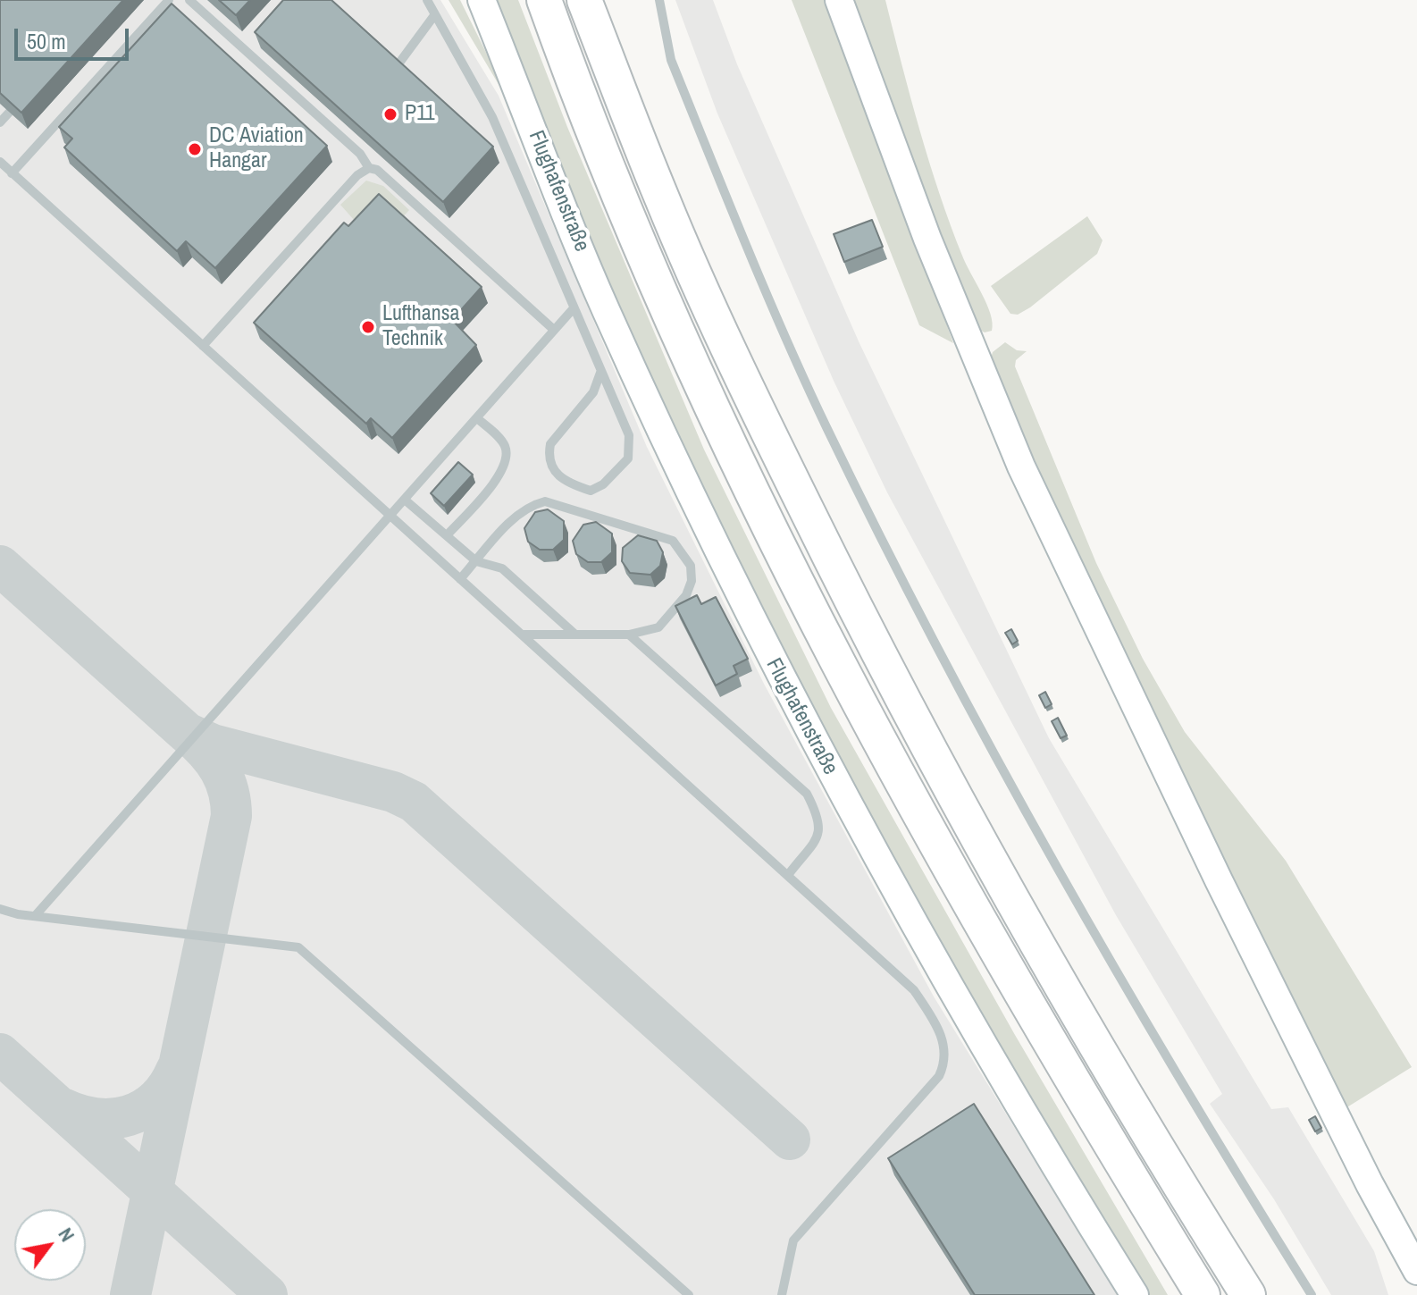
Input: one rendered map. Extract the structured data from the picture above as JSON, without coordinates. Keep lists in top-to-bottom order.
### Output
{
  "streets": {
    "main road": ["Flughafenstraße"]
  },
  "places": ["P11", "DC Aviation Hangar", "Lufthansa Technik"],
  "scale_bar": "50 m",
  "north": "top right"
}
